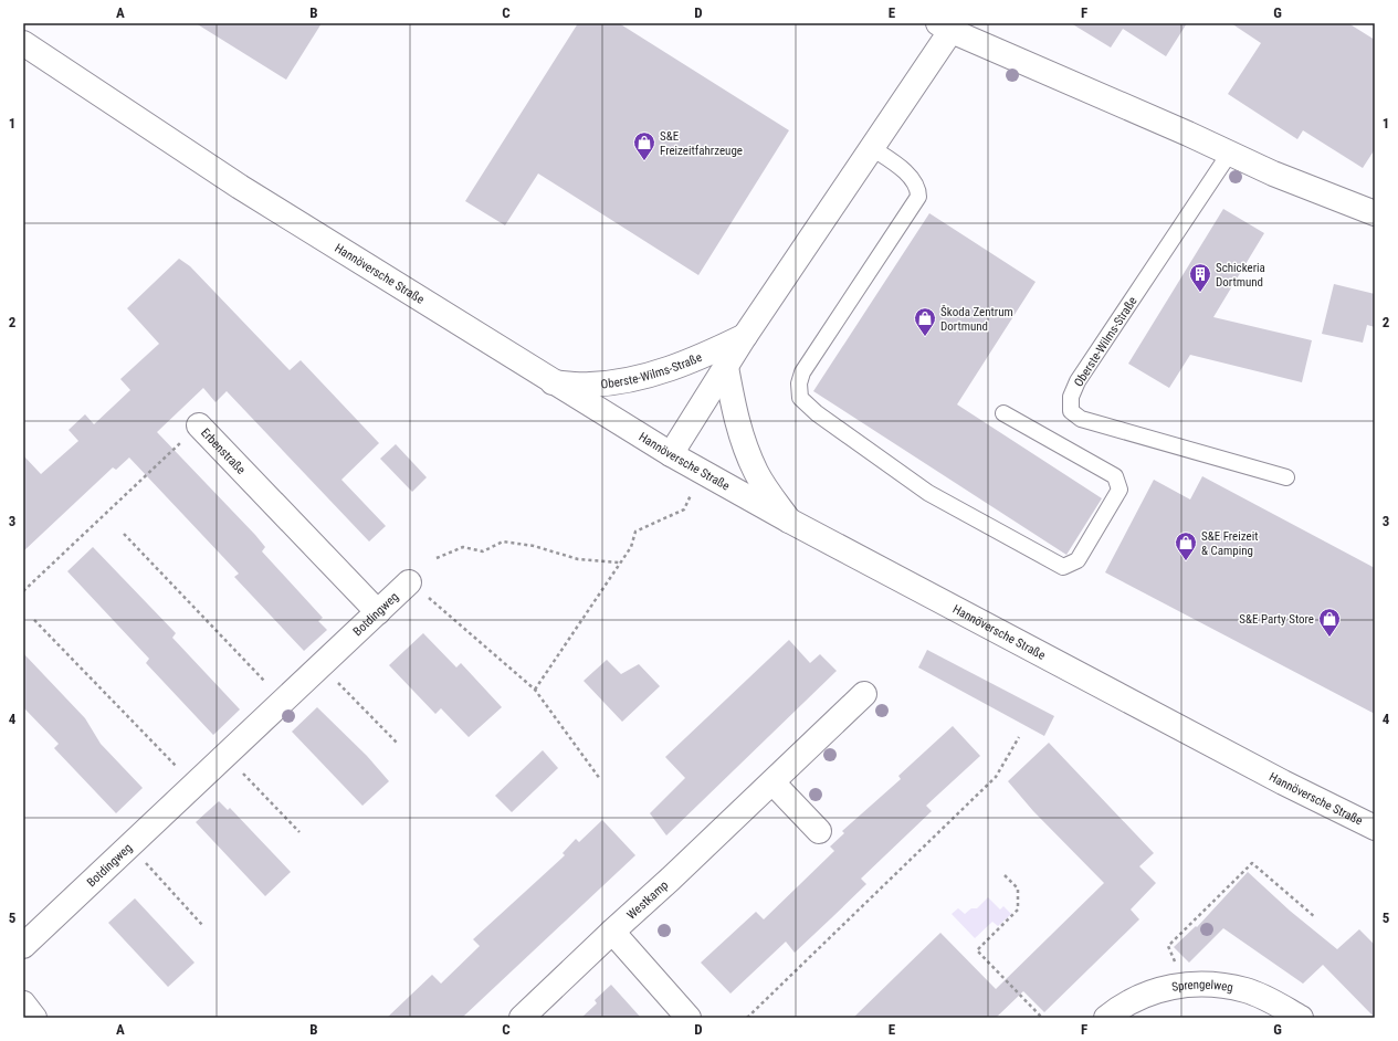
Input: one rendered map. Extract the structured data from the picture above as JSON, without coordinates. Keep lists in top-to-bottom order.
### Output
{
  "streets": {
    "street": [
      "Hannöversche Straße",
      "Oberste-Wilms-Straße",
      "Erbenstraße",
      "Botdingweg",
      "Westkamp",
      "Sprengelweg"
    ]
  },
  "crossings": [
    ["Hannöversche Straße", "Oberste-Wilms-Straße"],
    ["Erbenstraße", "Botdingweg"]
  ],
  "places": {
    "shop": [
      "S&E Freizeitfahrzeuge",
      "Škoda Zentrum Dortmund",
      "S&E Freizeit & Camping",
      "S&E Party Store"
    ],
    "building": ["Schickeria Dortmund"]
  },
  "grid": {
    "columns": [
      "A",
      "B",
      "C",
      "D",
      "E",
      "F",
      "G"
    ],
    "rows": [
      "1",
      "2",
      "3",
      "4",
      "5"
    ]
  }
}
